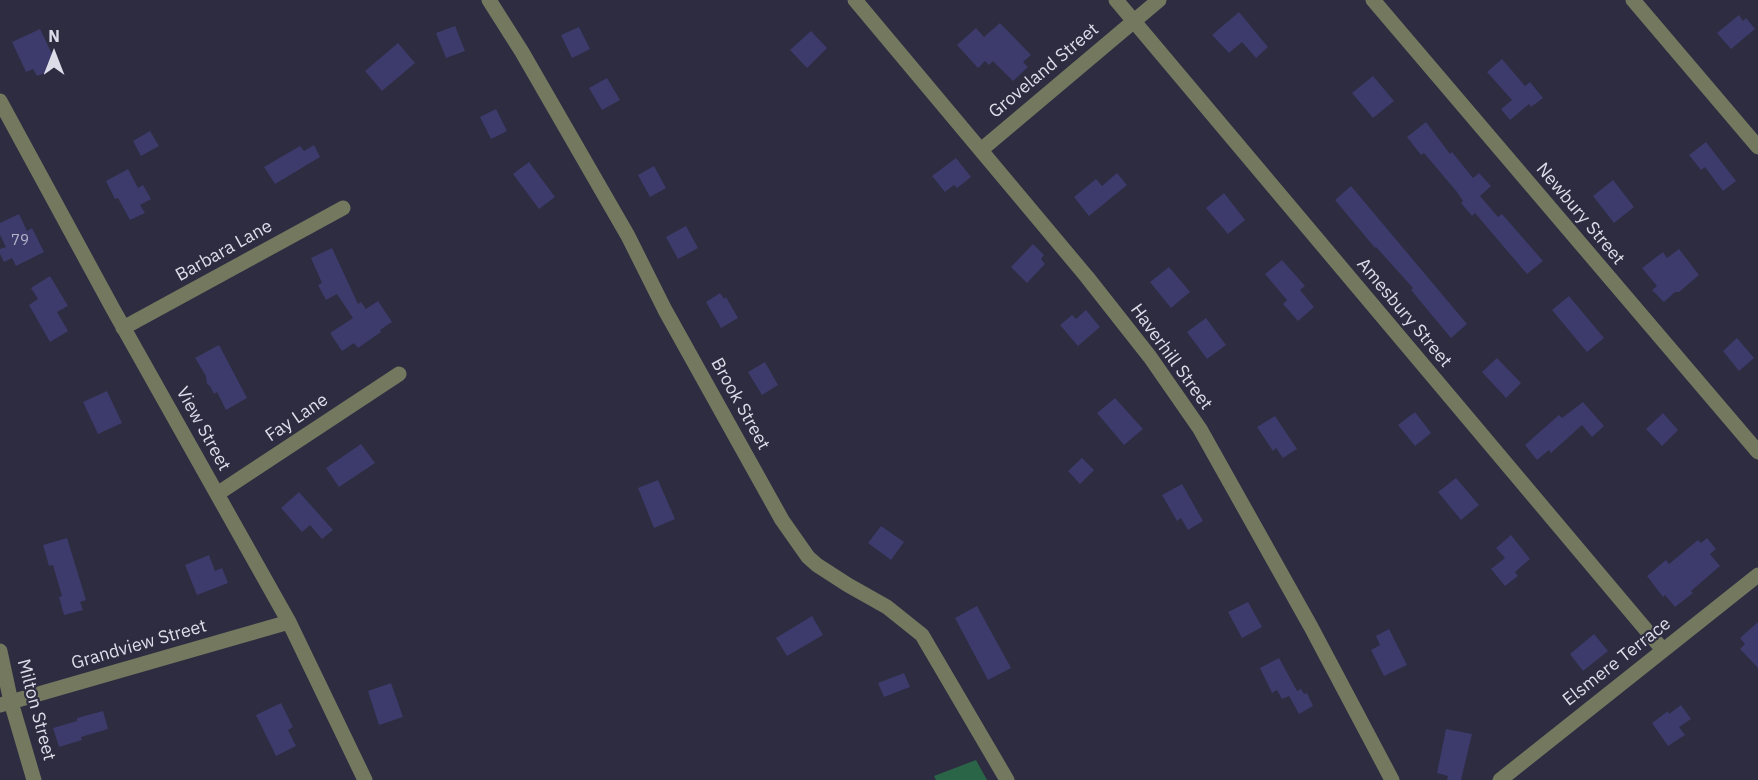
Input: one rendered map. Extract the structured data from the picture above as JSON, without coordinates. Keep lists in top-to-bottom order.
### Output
{
  "streets": {
    "street": [
      "Groveland Street",
      "Newbury Street",
      "Barbara Lane",
      "Amesbury Street",
      "Haverhill Street",
      "Brook Street",
      "Fay Lane",
      "View Street",
      "Grandview Street",
      "Elsmere Terrace",
      "Milton Street"
    ]
  },
  "crossings": [
    ["Groveland Street", "Amesbury Street"],
    ["Groveland Street", "Haverhill Street"],
    ["Barbara Lane", "View Street"],
    ["Amesbury Street", "Elsmere Terrace"],
    ["Fay Lane", "View Street"],
    ["View Street", "Grandview Street"],
    ["Grandview Street", "Milton Street"]
  ],
  "house_numbers": ["79"],
  "north": "top"
}
